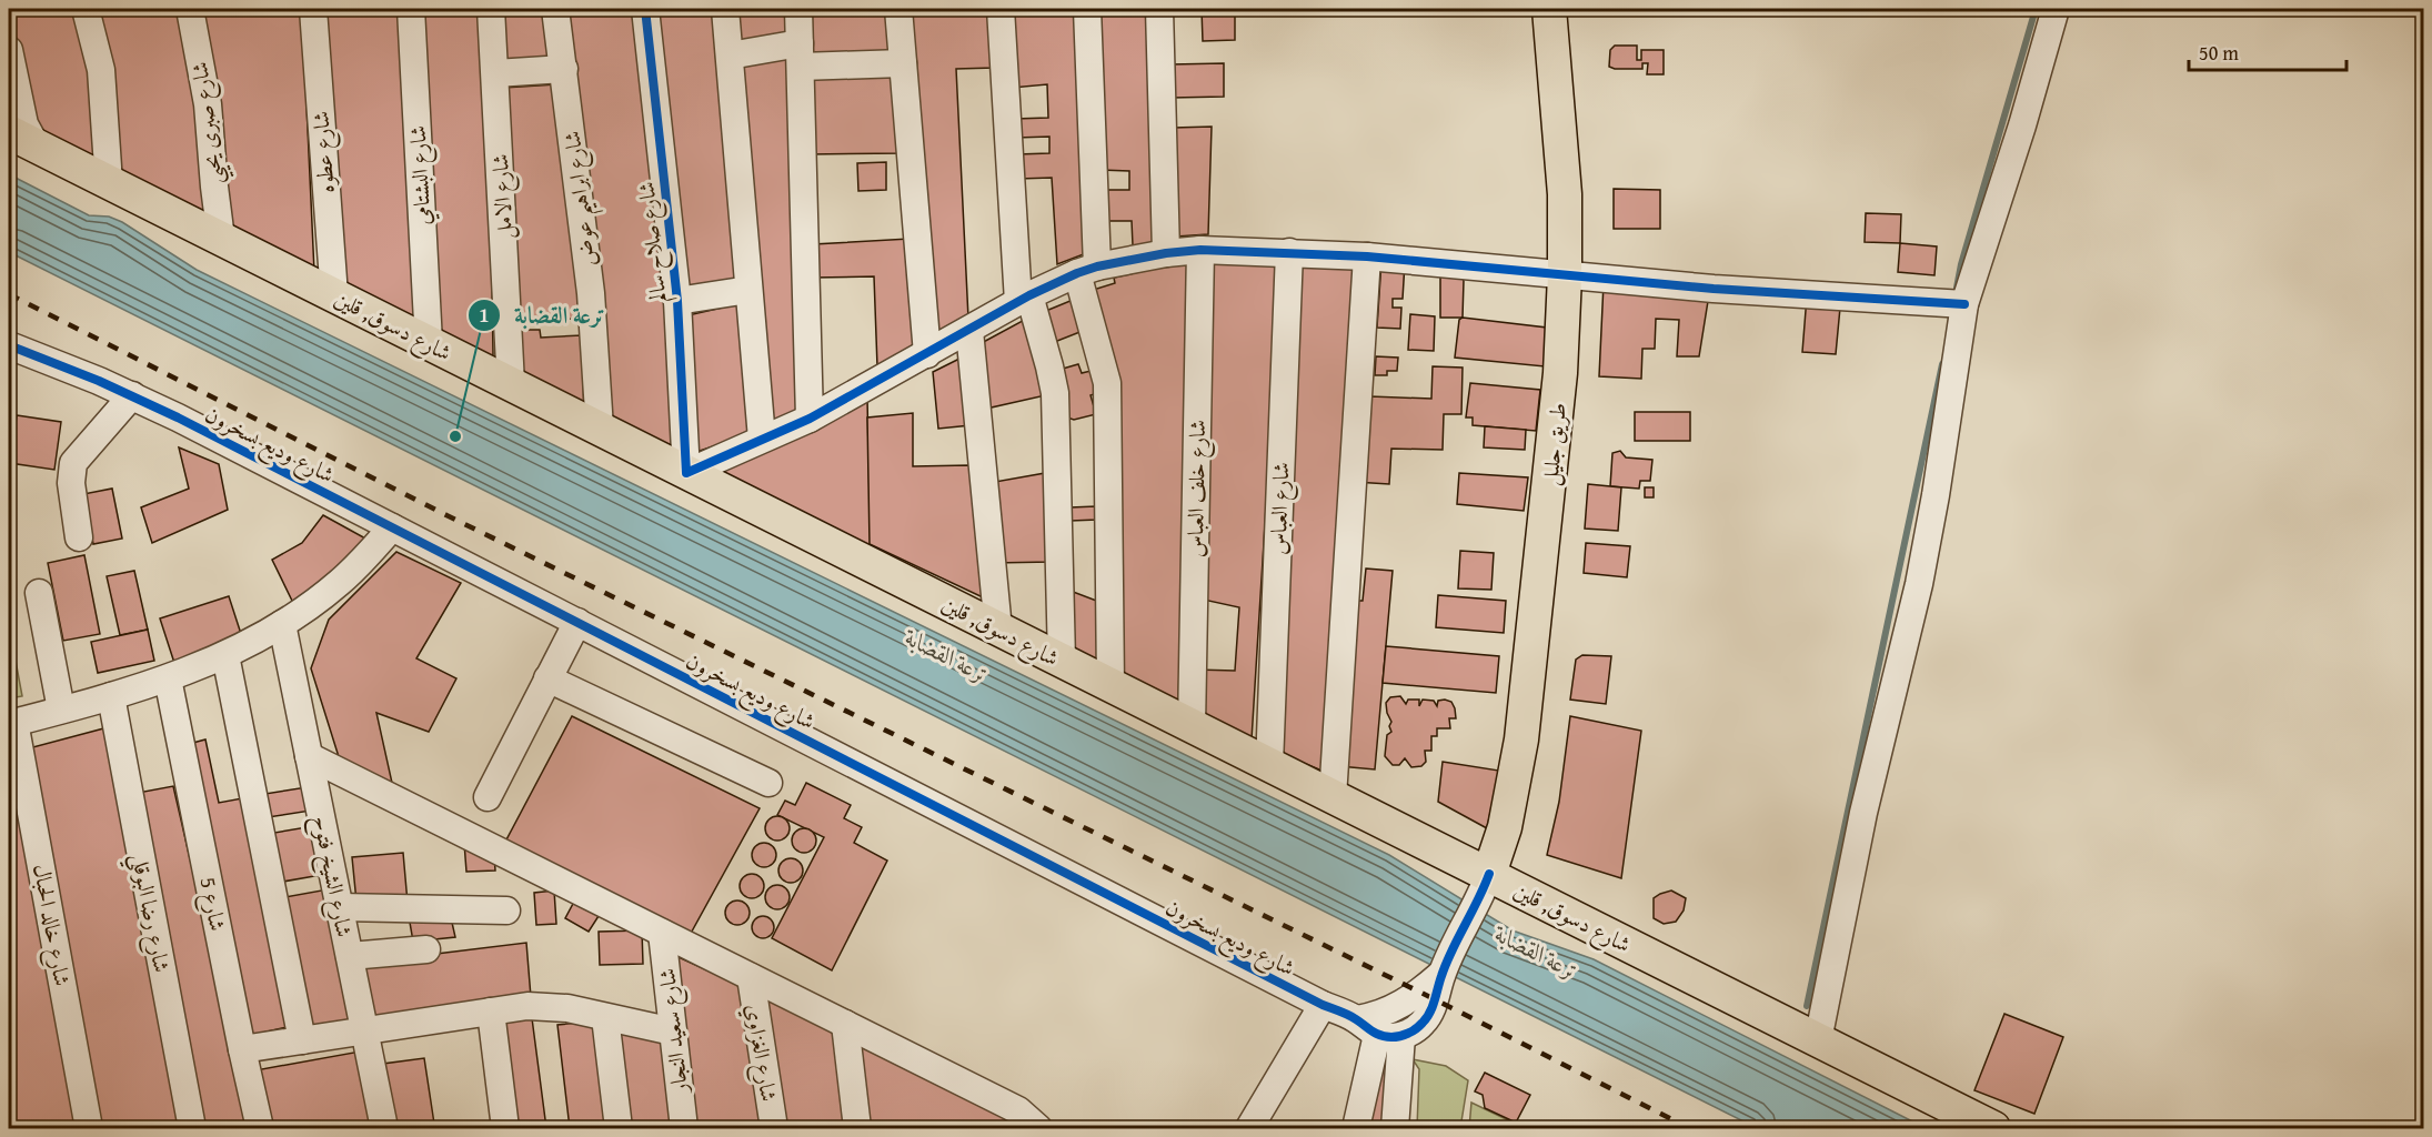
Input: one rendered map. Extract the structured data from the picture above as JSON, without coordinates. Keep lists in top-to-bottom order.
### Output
{
  "streets": {
    "main road": ["شارع دسوق, قلين", "طريق جليل"],
    "street": [
      "شارع صبرى يحيي",
      "شارع عطوه",
      "شارع البشتامي",
      "شارع الامل",
      "شارع ابراهيم عوض",
      "شارع صلاح سالم",
      "شارع وديع بسخرون",
      "شارع خلف العباس",
      "شارع العباس",
      "شارع الشيخ فتوح",
      "شارع 5",
      "شارع رضا البوقلي",
      "شارع خالد الحبال",
      "شارع سعيد النجار",
      "شارع الغزاوي"
    ]
  },
  "crossings": [
    ["شارع صبرى يحيي", "شارع دسوق, قلين"],
    ["شارع عطوه", "شارع دسوق, قلين"],
    ["شارع البشتامي", "شارع دسوق, قلين"],
    ["شارع الامل", "شارع دسوق, قلين"],
    ["شارع ابراهيم عوض", "شارع دسوق, قلين"],
    ["شارع صلاح سالم", "شارع دسوق, قلين"],
    ["شارع دسوق, قلين", "طريق جليل"],
    ["شارع دسوق, قلين", "شارع خلف العباس"],
    ["شارع دسوق, قلين", "شارع العباس"]
  ],
  "water": ["ترعة القضابة"],
  "places": ["ترعة القضابة"],
  "scale_bar": "50 m"
}
